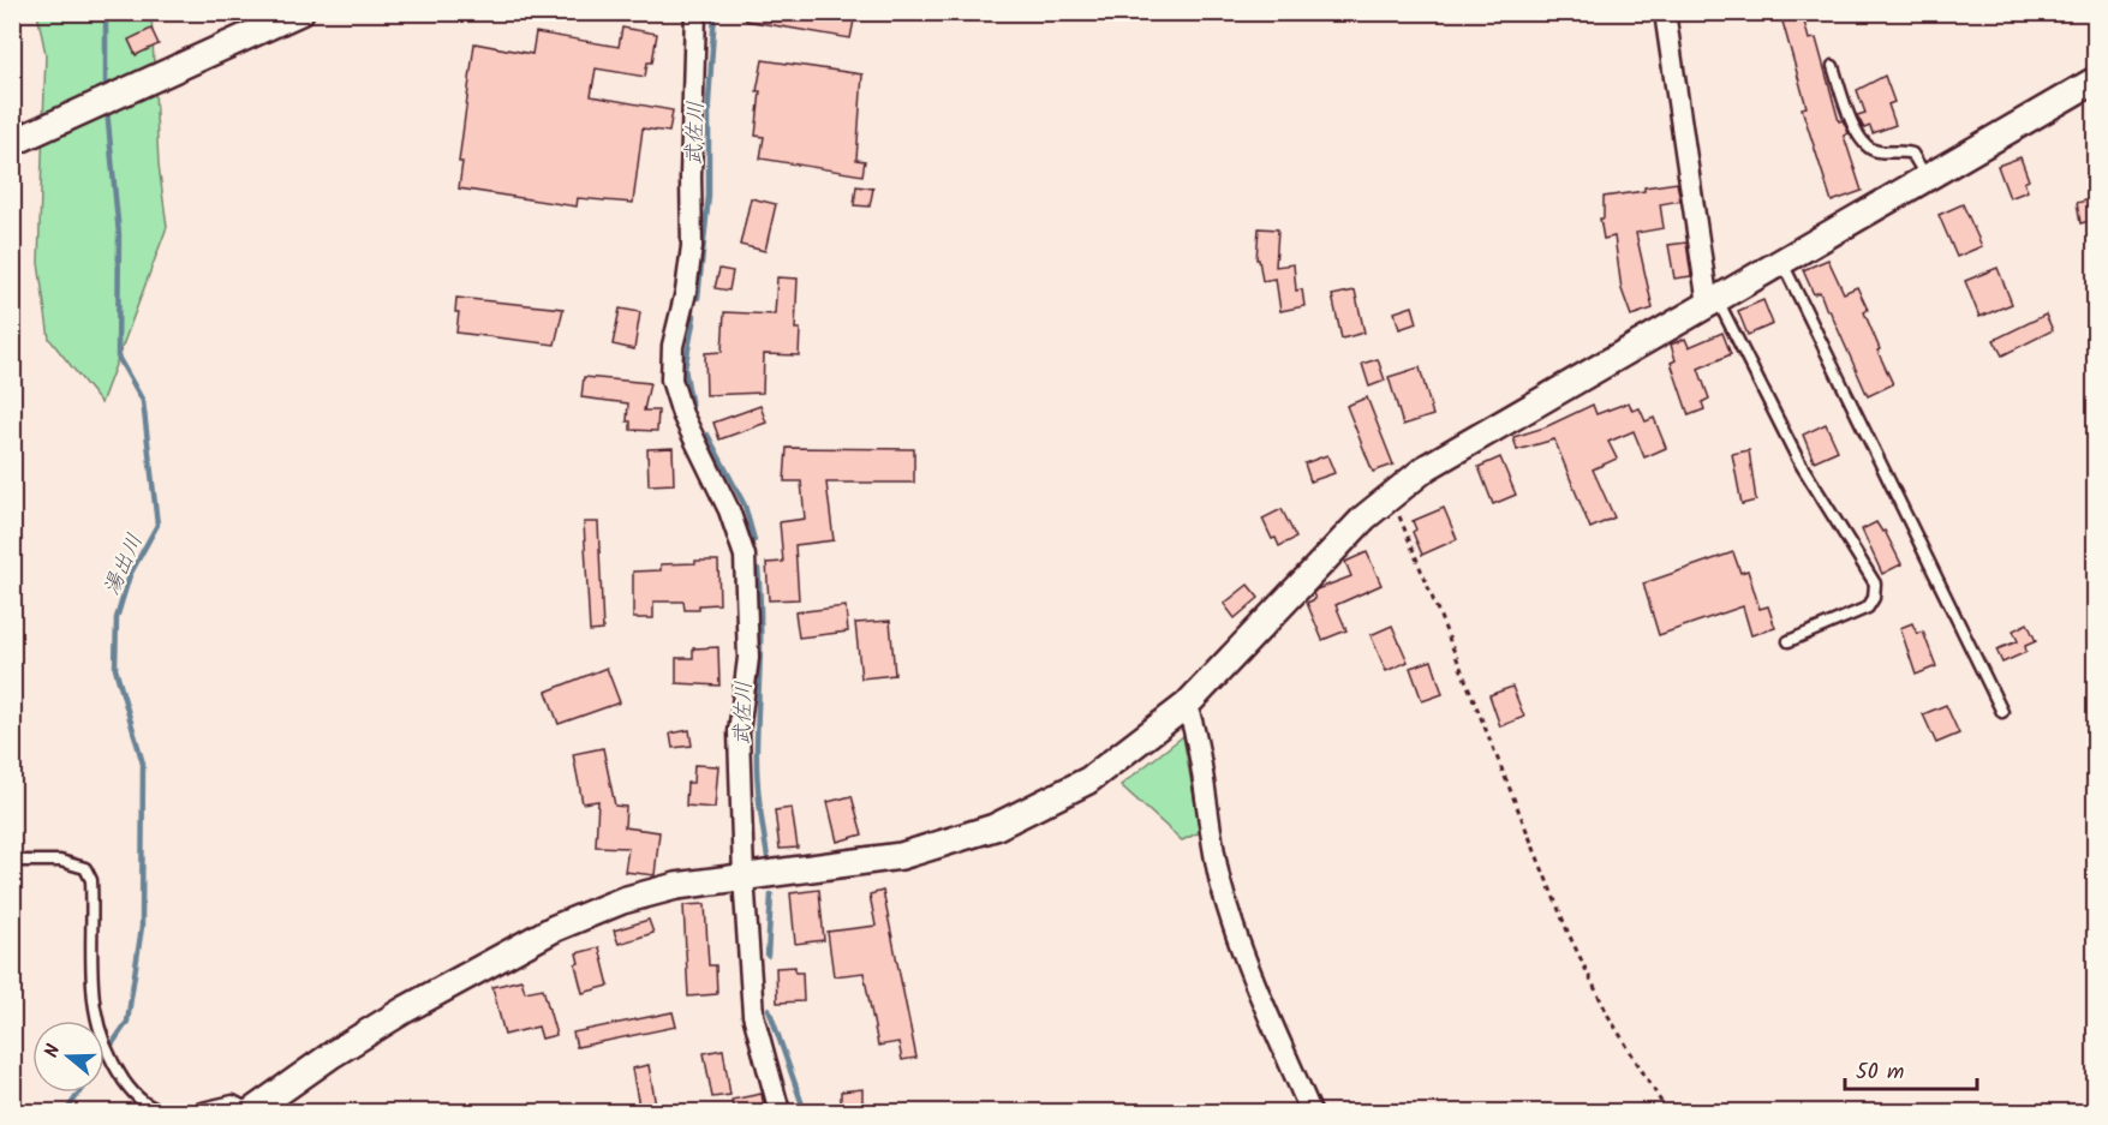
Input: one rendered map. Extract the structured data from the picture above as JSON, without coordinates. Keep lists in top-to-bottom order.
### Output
{
  "water": ["武佐川", "湯出川"],
  "scale_bar": "50 m",
  "north": "left"
}
